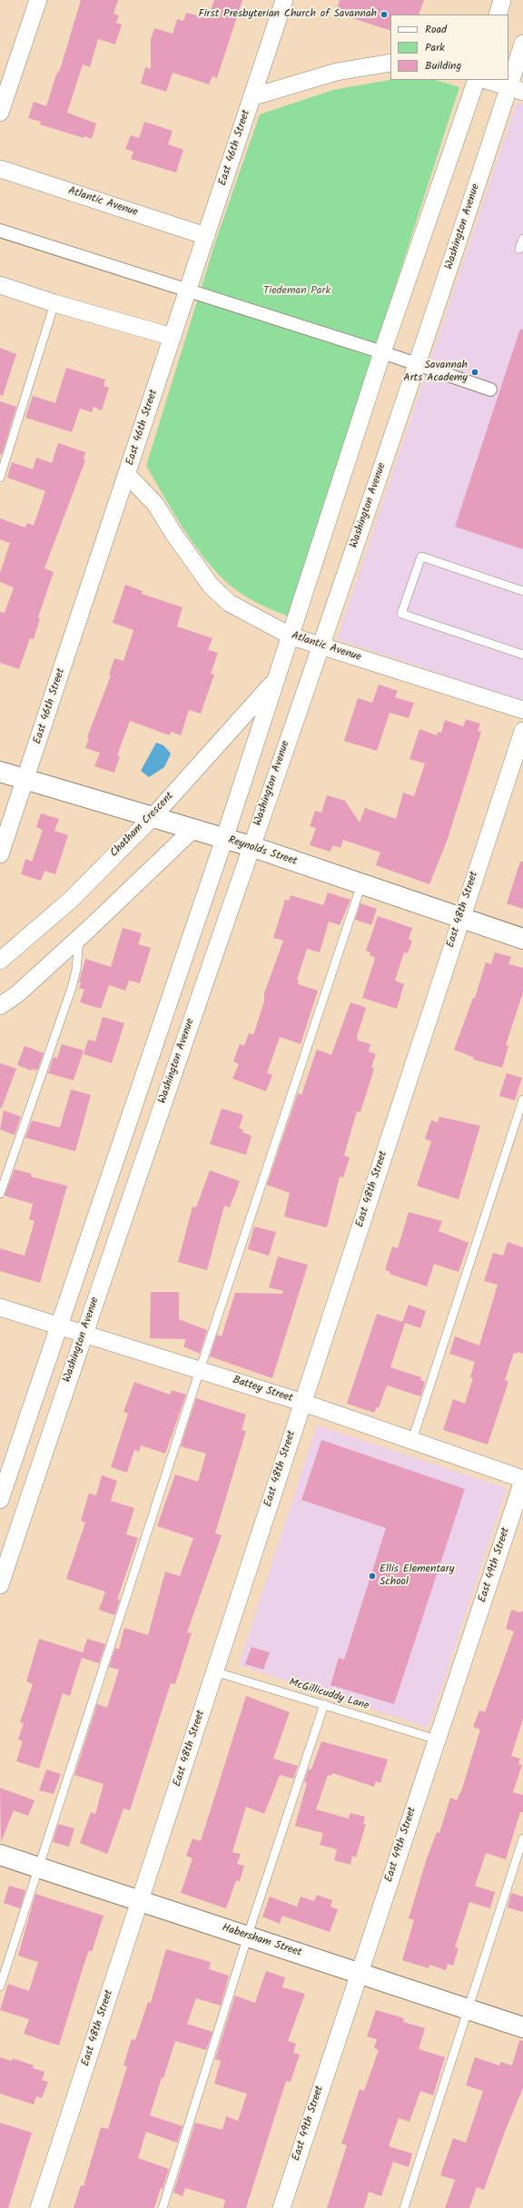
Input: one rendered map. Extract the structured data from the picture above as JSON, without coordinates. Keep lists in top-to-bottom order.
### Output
{
  "streets": {
    "street": [
      "East 46th Street",
      "Atlantic Avenue",
      "Washington Avenue",
      "Chatham Crescent",
      "Reynolds Street",
      "East 48th Street",
      "Battey Street",
      "East 49th Street",
      "Habersham Street"
    ],
    "lane": ["McGillicuddy Lane"]
  },
  "crossings": [
    ["East 46th Street", "Atlantic Avenue"],
    ["East 46th Street", "Reynolds Street"],
    ["Atlantic Avenue", "Washington Avenue"],
    ["Washington Avenue", "Reynolds Street"],
    ["Washington Avenue", "Battey Street"],
    ["Chatham Crescent", "Reynolds Street"],
    ["Reynolds Street", "East 48th Street"],
    ["East 48th Street", "Battey Street"],
    ["East 48th Street", "McGillicuddy Lane"],
    ["East 48th Street", "Habersham Street"],
    ["Battey Street", "East 49th Street"],
    ["East 49th Street", "McGillicuddy Lane"],
    ["East 49th Street", "Habersham Street"]
  ],
  "parks": ["Tiedeman Park"],
  "places": ["First Presbyterian Church of Savannah", "Savannah Arts Academy", "Ellis Elementary School"],
  "legend": ["Road", "Park", "Building"]
}
